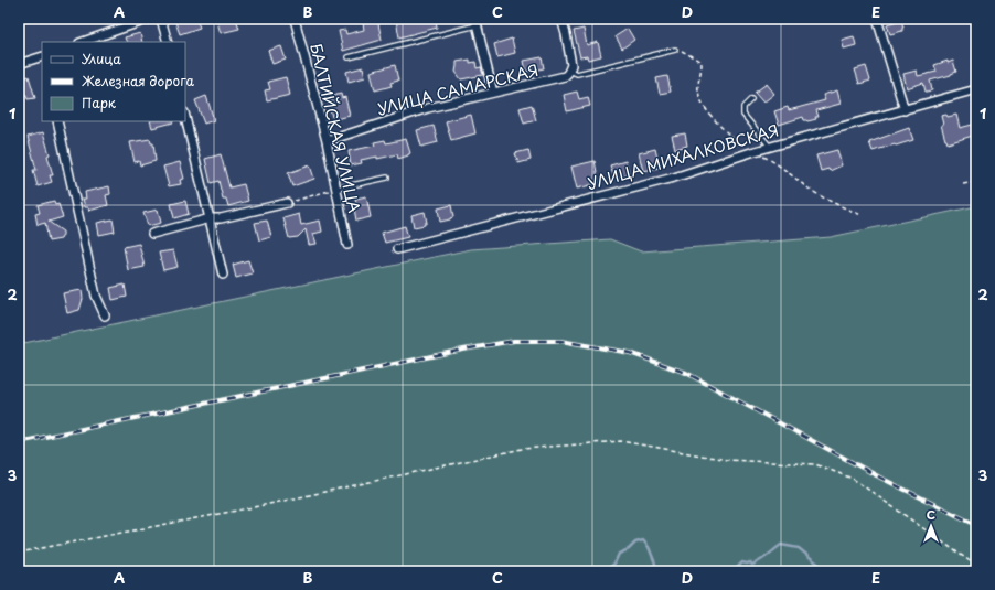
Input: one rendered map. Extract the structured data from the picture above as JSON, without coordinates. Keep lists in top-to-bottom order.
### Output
{
  "streets": {
    "street": ["УЛИЦА САМАРСКАЯ", "БАЛТИЙСКАЯ УЛИЦА", "УЛИЦА МИХАЛКОВСКАЯ"]
  },
  "crossings": [
    ["УЛИЦА САМАРСКАЯ", "БАЛТИЙСКАЯ УЛИЦА"]
  ],
  "legend": ["Улица", "Железная дорога", "Парк"],
  "north": "top",
  "grid": {
    "columns": [
      "A",
      "B",
      "C",
      "D",
      "E"
    ],
    "rows": ["1", "2", "3"]
  }
}
